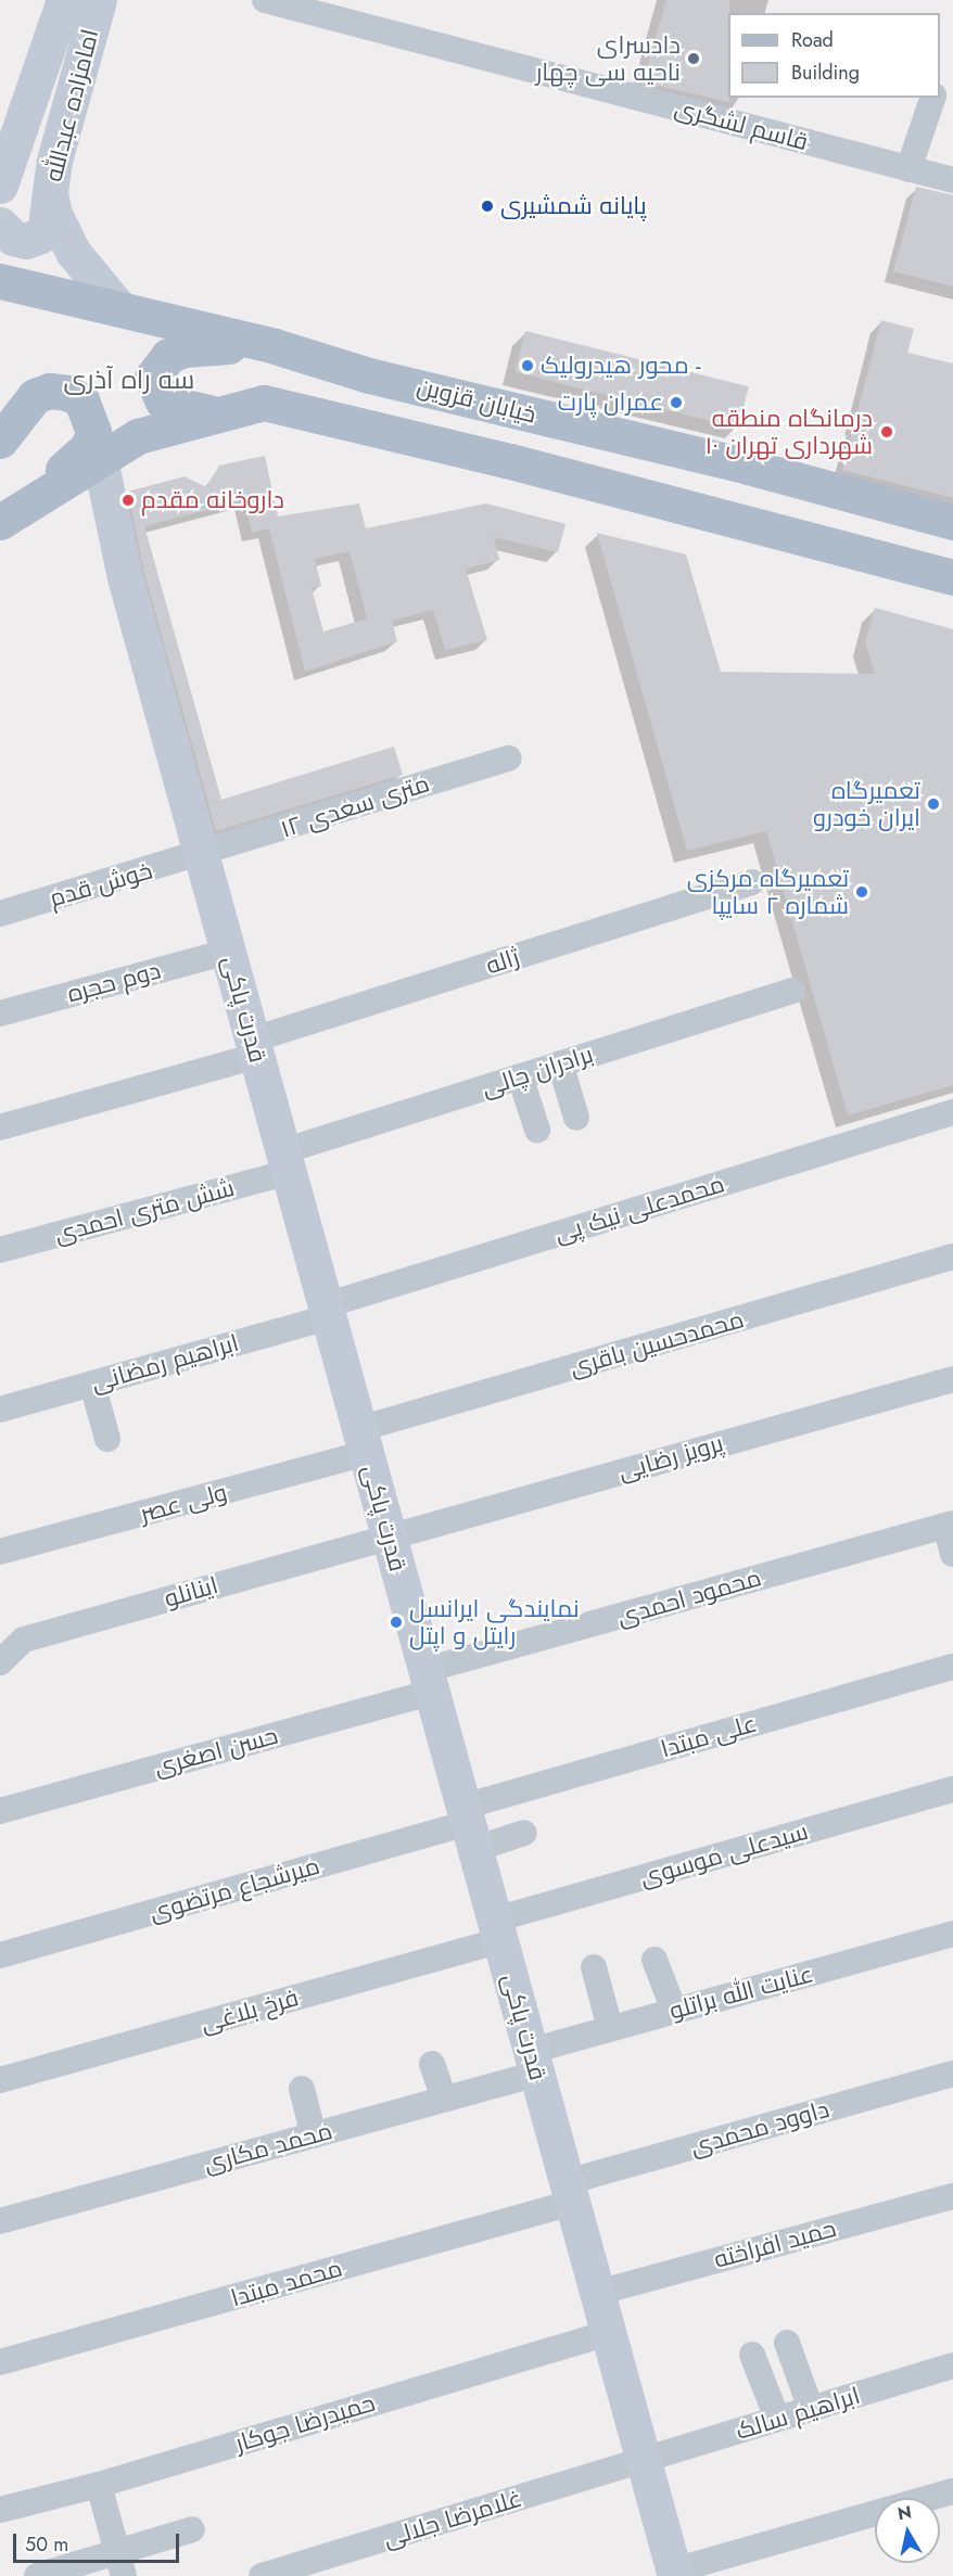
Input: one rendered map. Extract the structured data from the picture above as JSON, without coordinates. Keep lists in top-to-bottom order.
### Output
{
  "streets": {
    "main road": ["خیابان قزوین"],
    "street": [
      "امامزاده عبدالله",
      "قاسم لشگری",
      "۱۲ متری سعدی",
      "خوش قدم",
      "ژاله",
      "دوم حجره",
      "قدرت پاکی",
      "برادران چالی",
      "محمدعلی نیک پی",
      "شش متری احمدی",
      "محمدحسین باقری",
      "ابراهیم رمضانی",
      "پرویز رضایی",
      "ولی عصر",
      "اینانلو",
      "محمود احمدی",
      "علی مبتدا",
      "حسن اصغری",
      "سیدعلی موسوی",
      "میرشجاع مرتضوی",
      "عنایت الله براتلو",
      "فرخ بلاغی",
      "داوود محمدی",
      "محمد مکاری",
      "حمید افراخته",
      "محمد مبتدا",
      "ابراهیم سالک",
      "حمیدرضا جوکار",
      "غلامرضا جلالی"
    ]
  },
  "crossings": [
    ["امامزاده عبدالله", "خیابان قزوین"],
    ["خیابان قزوین", "قدرت پاکی"],
    ["۱۲ متری سعدی", "خوش قدم"],
    ["۱۲ متری سعدی", "قدرت پاکی"],
    ["خوش قدم", "قدرت پاکی"],
    ["ژاله", "قدرت پاکی"],
    ["دوم حجره", "قدرت پاکی"],
    ["قدرت پاکی", "برادران چالی"],
    ["قدرت پاکی", "محمدعلی نیک پی"],
    ["قدرت پاکی", "شش متری احمدی"],
    ["قدرت پاکی", "محمدحسین باقری"],
    ["قدرت پاکی", "ابراهیم رمضانی"],
    ["قدرت پاکی", "پرویز رضایی"],
    ["قدرت پاکی", "ولی عصر"],
    ["قدرت پاکی", "اینانلو"],
    ["قدرت پاکی", "محمود احمدی"],
    ["قدرت پاکی", "علی مبتدا"],
    ["قدرت پاکی", "حسن اصغری"],
    ["قدرت پاکی", "سیدعلی موسوی"],
    ["قدرت پاکی", "میرشجاع مرتضوی"],
    ["قدرت پاکی", "عنایت الله براتلو"],
    ["قدرت پاکی", "فرخ بلاغی"],
    ["قدرت پاکی", "داوود محمدی"],
    ["قدرت پاکی", "محمد مکاری"],
    ["قدرت پاکی", "حمید افراخته"],
    ["قدرت پاکی", "محمد مبتدا"],
    ["قدرت پاکی", "ابراهیم سالک"],
    ["قدرت پاکی", "حمیدرضا جوکار"],
    ["قدرت پاکی", "غلامرضا جلالی"],
    ["برادران چالی", "شش متری احمدی"],
    ["محمدعلی نیک پی", "ابراهیم رمضانی"],
    ["محمدحسین باقری", "ولی عصر"],
    ["پرویز رضایی", "اینانلو"],
    ["محمود احمدی", "حسن اصغری"],
    ["علی مبتدا", "میرشجاع مرتضوی"],
    ["سیدعلی موسوی", "فرخ بلاغی"],
    ["عنایت الله براتلو", "محمد مکاری"],
    ["داوود محمدی", "محمد مبتدا"],
    ["ابراهیم سالک", "غلامرضا جلالی"]
  ],
  "districts": ["سه راه آذری"],
  "places": [
    "دادسرای ناحیه سی چهار",
    "پایانه شمشیری",
    "محور هیدرولیک -",
    "عمران پارت",
    "درمانگاه منطقه ۱۰ شهرداری تهران",
    "داروخانه مقدم",
    "تعمیرگاه ایران خودرو",
    "تعمیرگاه مرکزی شماره ۲ سایپا",
    "نمایندگی ایرانسل رایتل و اپتل"
  ],
  "legend": ["Road", "Building"],
  "scale_bar": "50 m",
  "north": "top"
}
